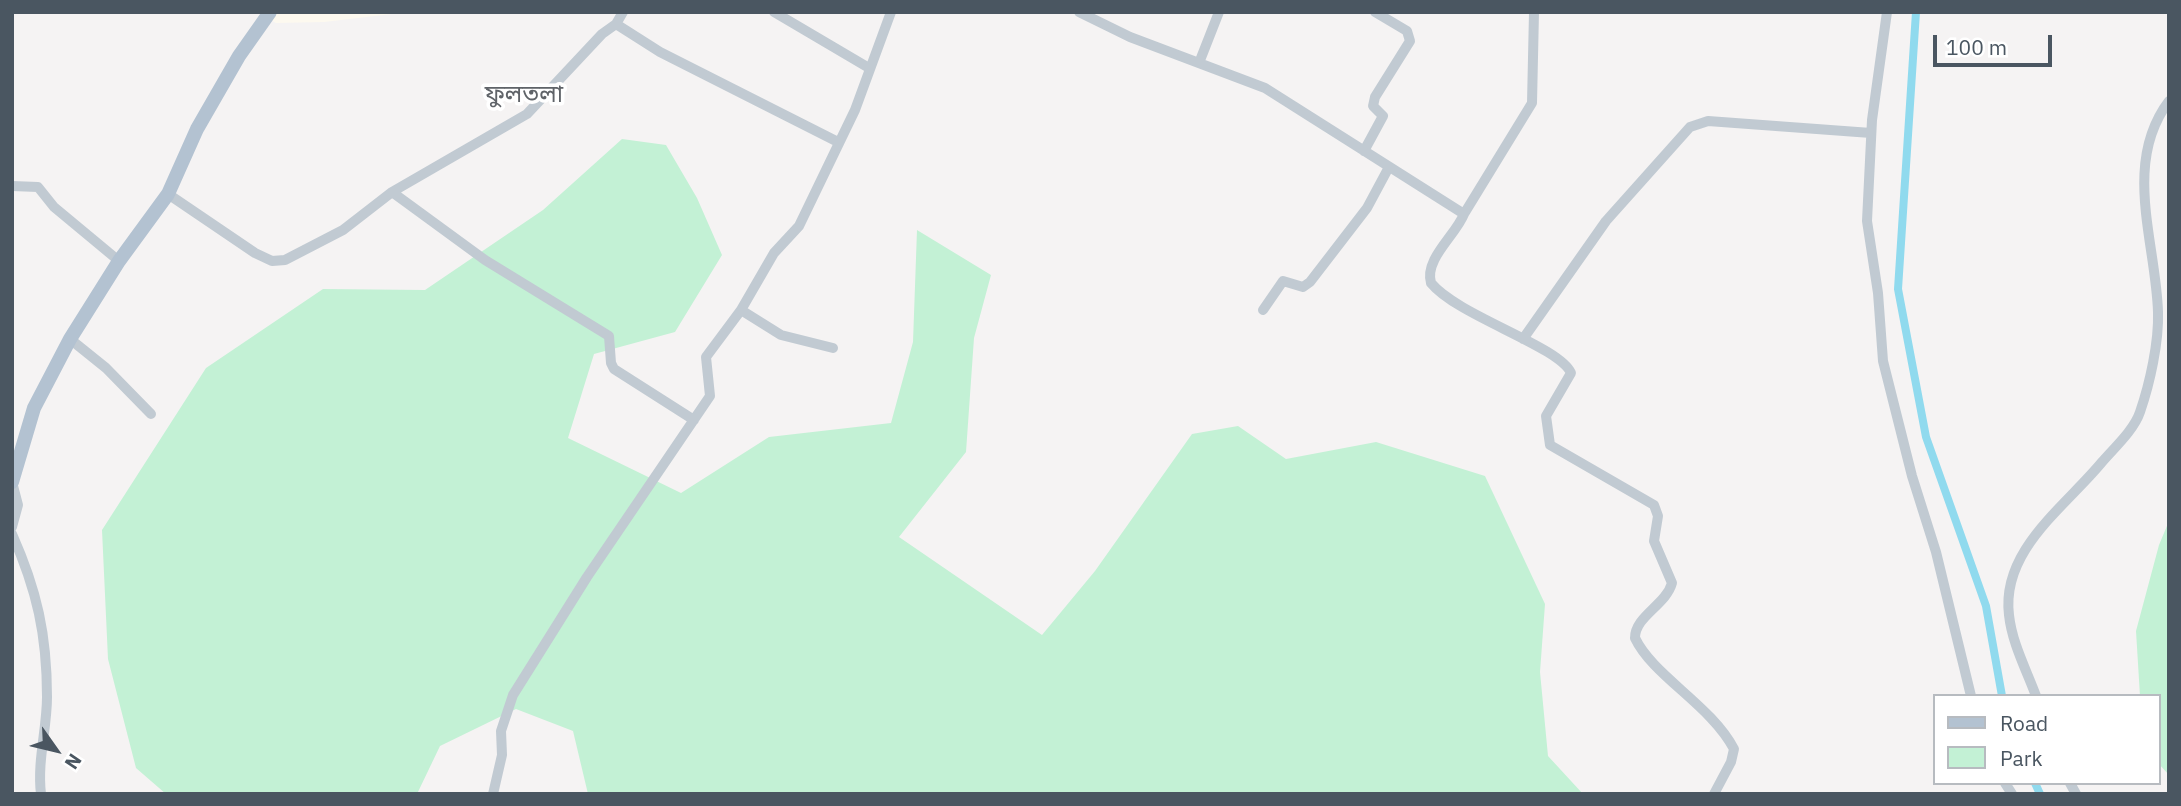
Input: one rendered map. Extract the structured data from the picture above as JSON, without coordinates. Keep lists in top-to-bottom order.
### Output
{
  "districts": ["ফুলতলা"],
  "legend": ["Road", "Park"],
  "scale_bar": "100 m",
  "north": "bottom right"
}
